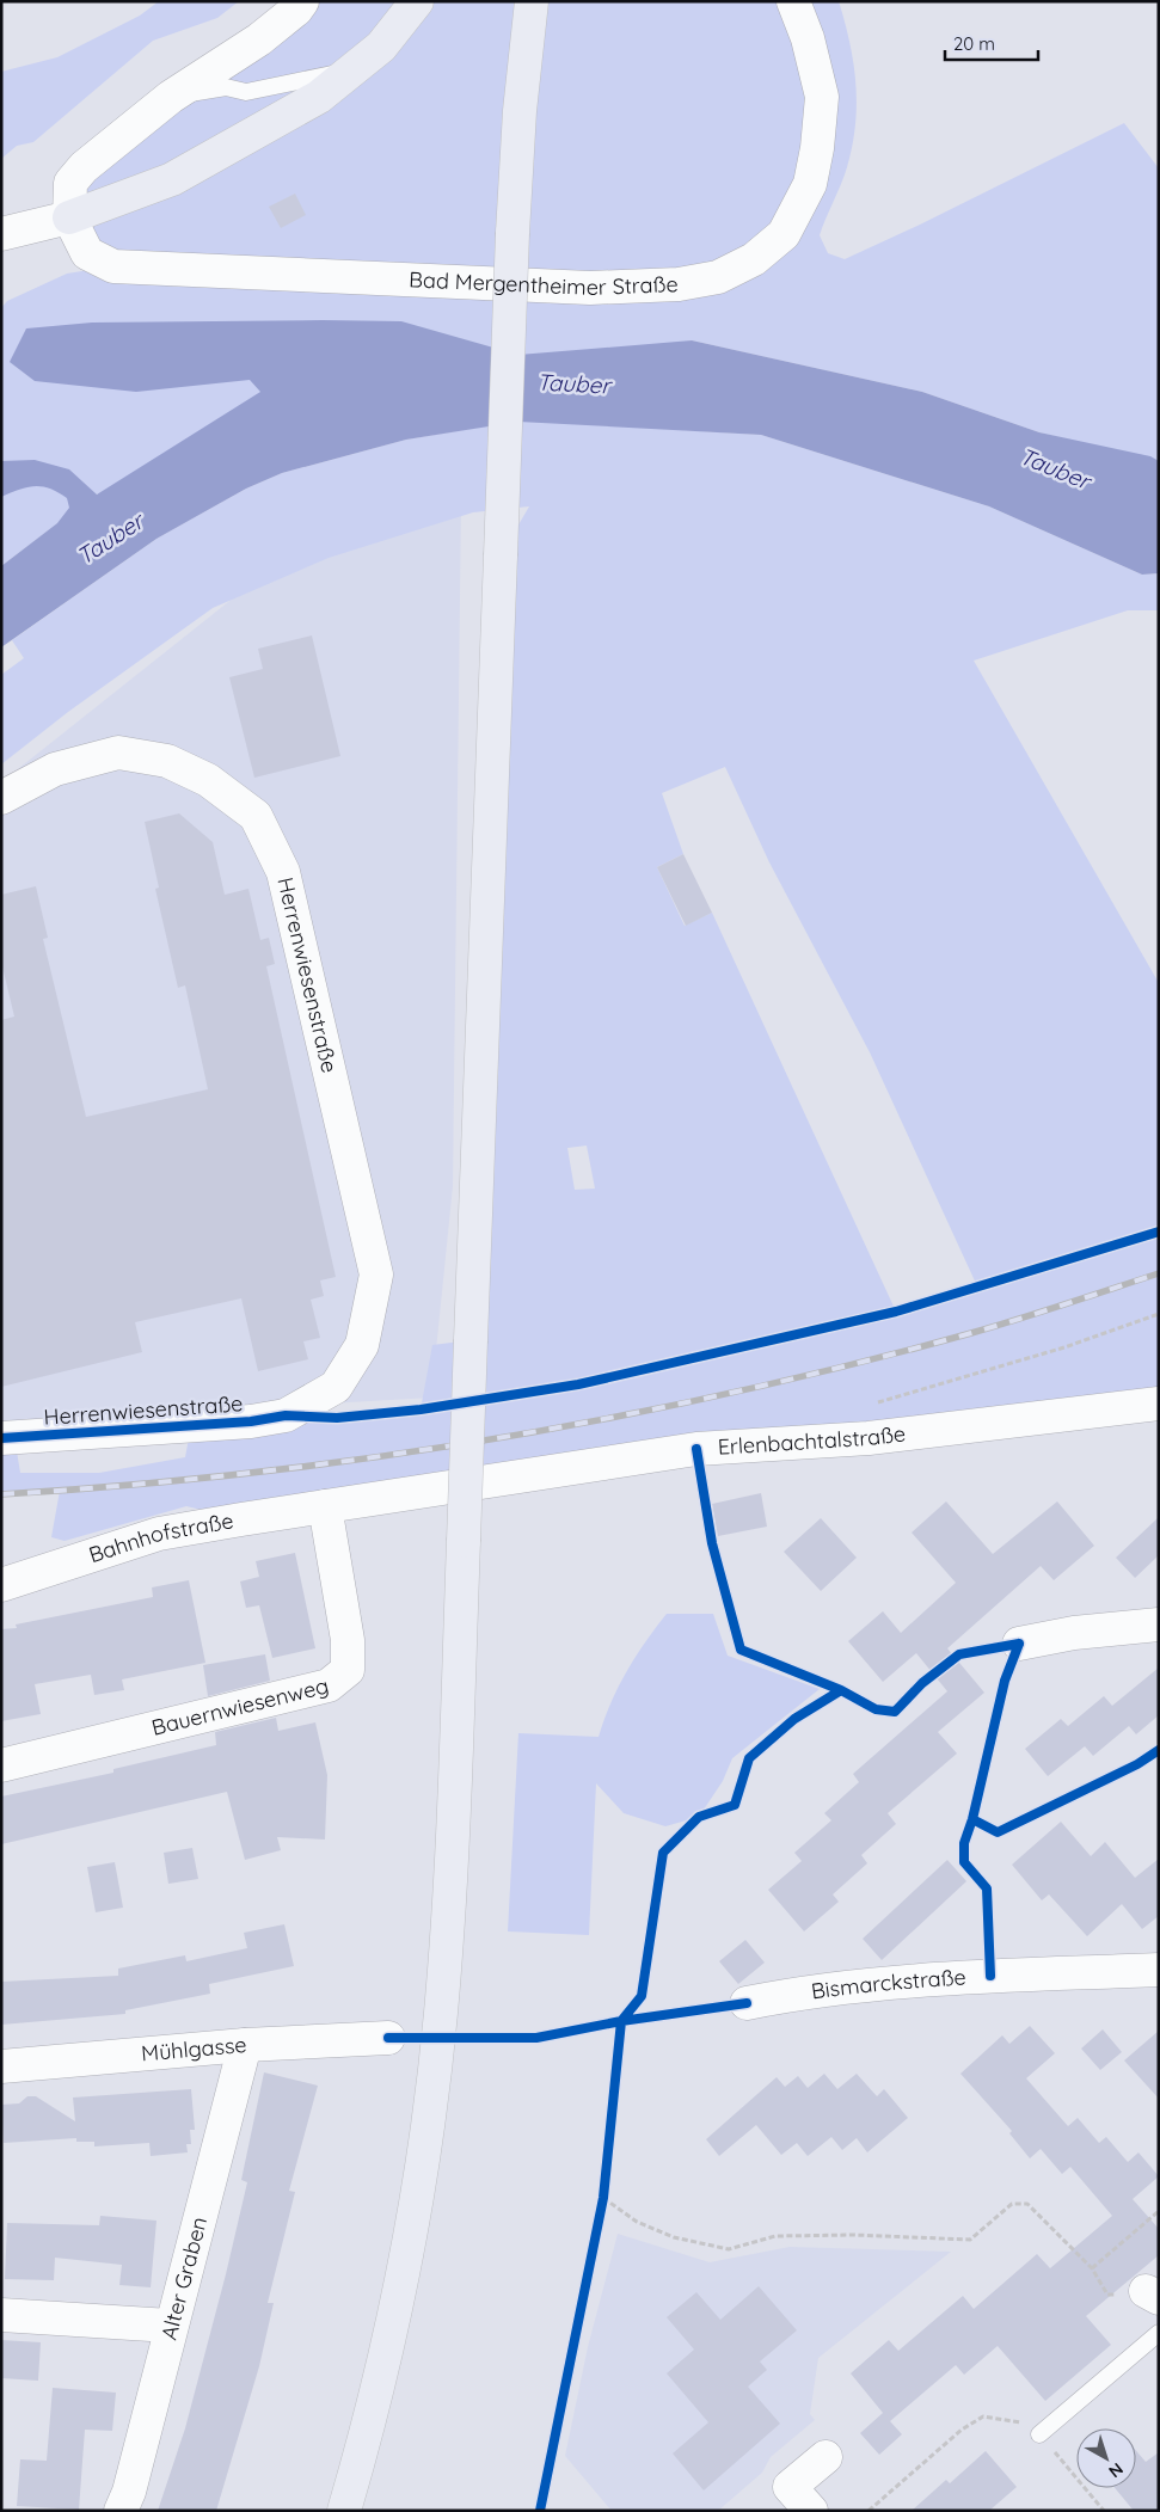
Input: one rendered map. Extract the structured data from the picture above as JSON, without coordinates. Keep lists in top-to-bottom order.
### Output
{
  "streets": {
    "street": [
      "Bad Mergentheimer Straße",
      "Herrenwiesenstraße",
      "Erlenbachtalstraße",
      "Bahnhofstraße",
      "Bauernwiesenweg",
      "Bismarckstraße",
      "Mühlgasse",
      "Alter Graben"
    ]
  },
  "crossings": [
    ["Erlenbachtalstraße", "Bahnhofstraße"],
    ["Erlenbachtalstraße", "Bauernwiesenweg"],
    ["Bahnhofstraße", "Bauernwiesenweg"],
    ["Mühlgasse", "Alter Graben"]
  ],
  "water": ["Tauber"],
  "scale_bar": "20 m",
  "north": "bottom right"
}
